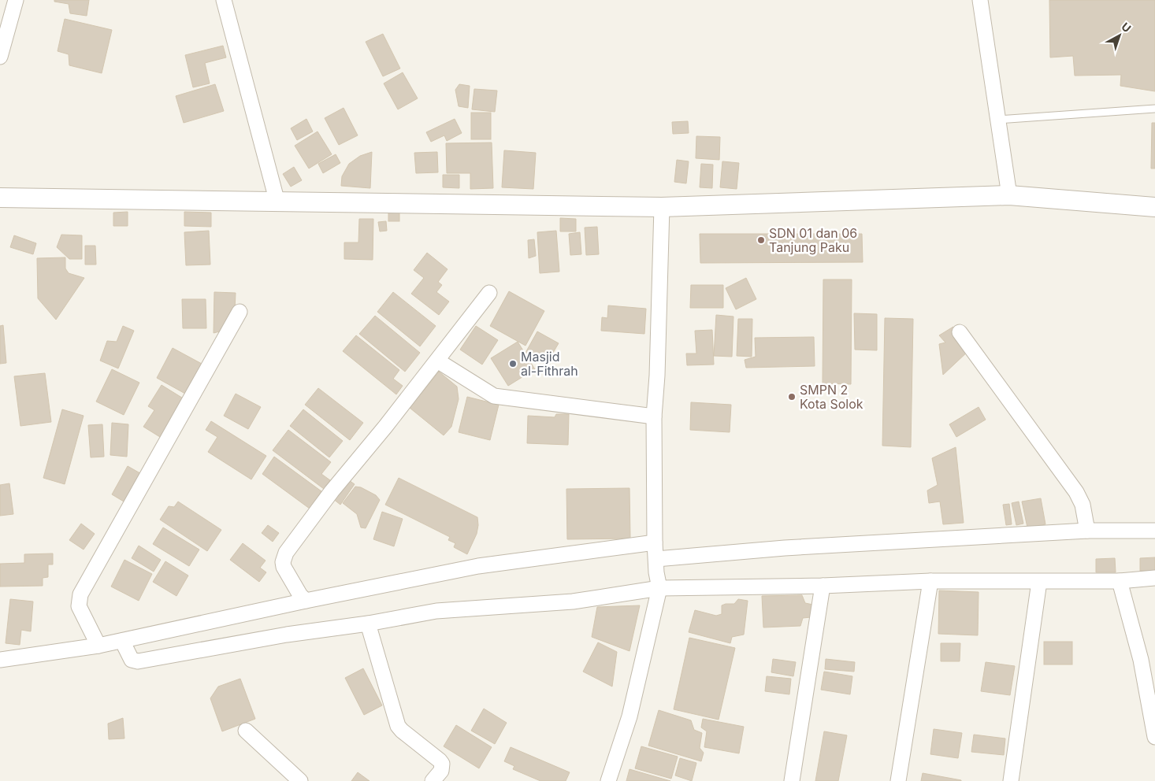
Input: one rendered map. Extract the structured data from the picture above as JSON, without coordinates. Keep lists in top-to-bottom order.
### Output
{
  "places": ["SDN 01 dan 06 Tanjung Paku", "Masjid al-Fithrah", "SMPN 2 Kota Solok"],
  "north": "top right"
}
